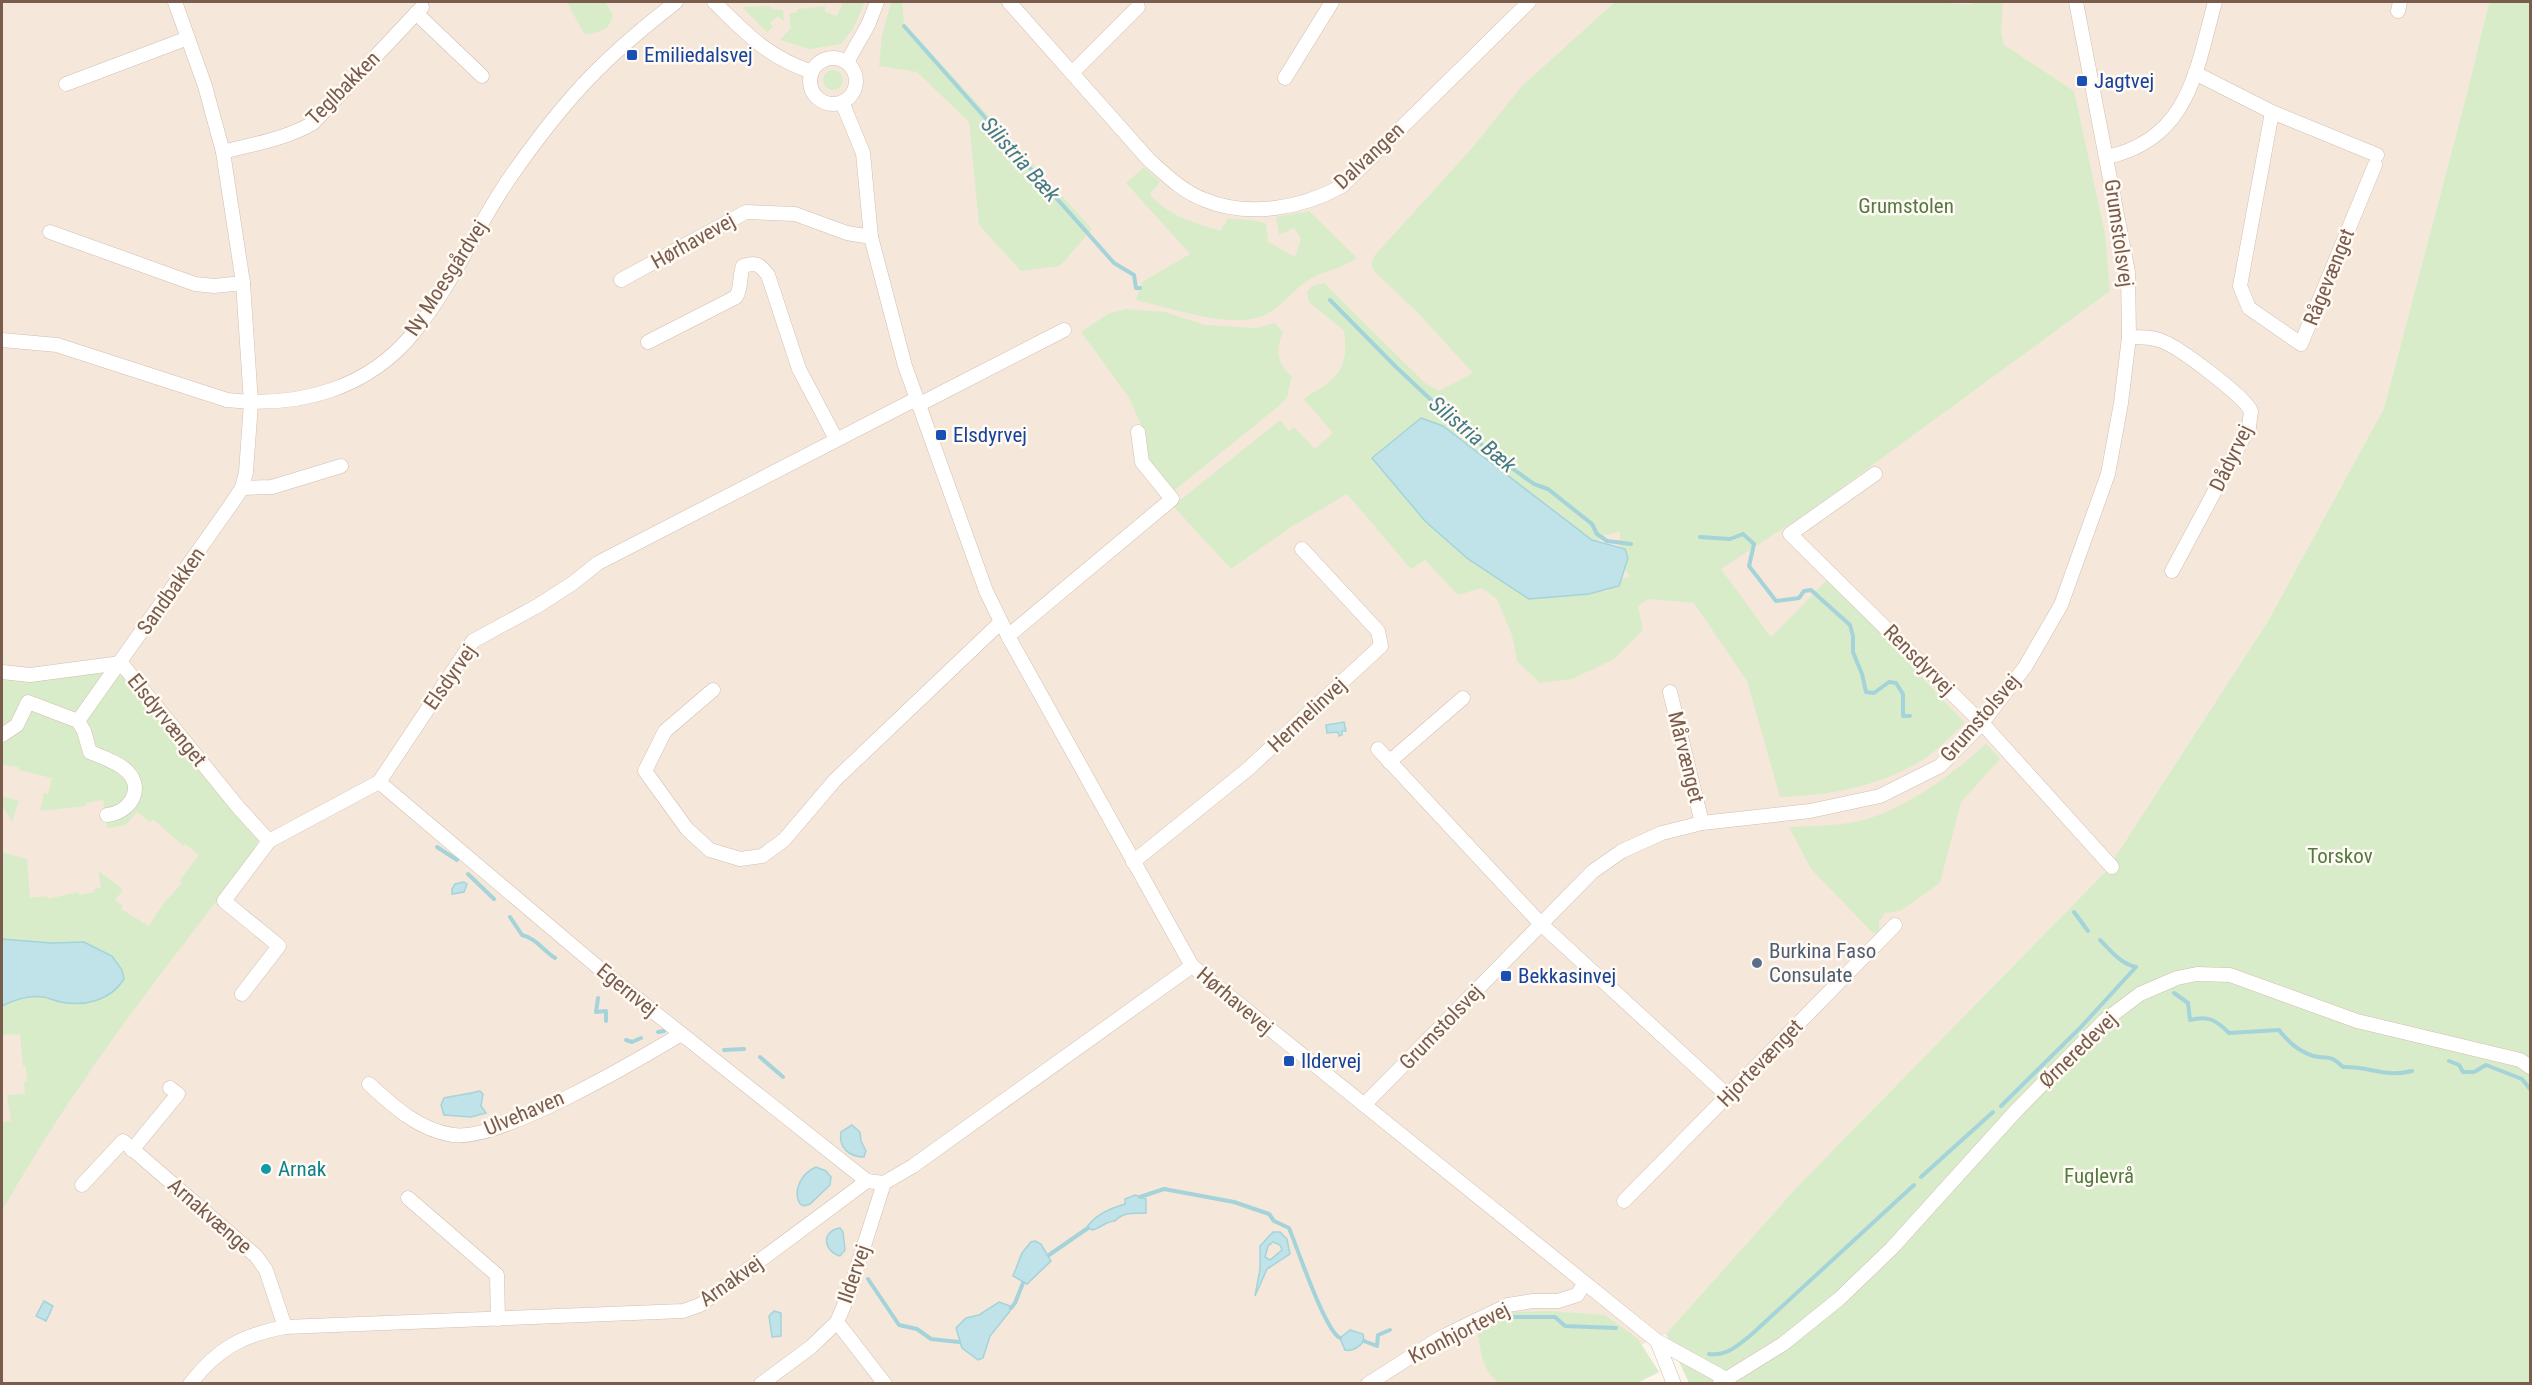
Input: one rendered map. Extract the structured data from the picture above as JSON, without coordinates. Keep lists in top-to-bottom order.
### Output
{
  "streets": {
    "street": [
      "Teglbakken",
      "Dalvangen",
      "Grumstolsvej",
      "Hørhavevej",
      "Rågevænget",
      "Ny Moesgårdvej",
      "Dådyrvej",
      "Sandbakken",
      "Rensdyrvej",
      "Elsdyrvej",
      "Hermelinvej",
      "Elsdyrvænget",
      "Mårvænget",
      "Egernvej",
      "Ørneredevej",
      "Hjortevænget",
      "Ulvehaven",
      "Arnakvænge",
      "Ildervej",
      "Arnakvej",
      "Kronhjortevej"
    ]
  },
  "crossings": [
    ["Grumstolsvej", "Hørhavevej"],
    ["Grumstolsvej", "Dådyrvej"],
    ["Grumstolsvej", "Rensdyrvej"],
    ["Grumstolsvej", "Mårvænget"],
    ["Hørhavevej", "Elsdyrvej"],
    ["Hørhavevej", "Hermelinvej"],
    ["Hørhavevej", "Ørneredevej"],
    ["Hørhavevej", "Kronhjortevej"],
    ["Ny Moesgårdvej", "Sandbakken"],
    ["Sandbakken", "Elsdyrvænget"],
    ["Elsdyrvej", "Elsdyrvænget"],
    ["Elsdyrvej", "Egernvej"],
    ["Egernvej", "Ulvehaven"],
    ["Egernvej", "Arnakvej"],
    ["Arnakvænge", "Arnakvej"]
  ],
  "water": ["Silistria Bæk"],
  "parks": ["Grumstolen", "Torskov", "Fuglevrå"],
  "places": {
    "transit": [
      "Emiliedalsvej",
      "Jagtvej",
      "Elsdyrvej",
      "Bekkasinvej",
      "Ildervej"
    ],
    "other": ["Burkina Faso Consulate", "Arnak"]
  }
}
